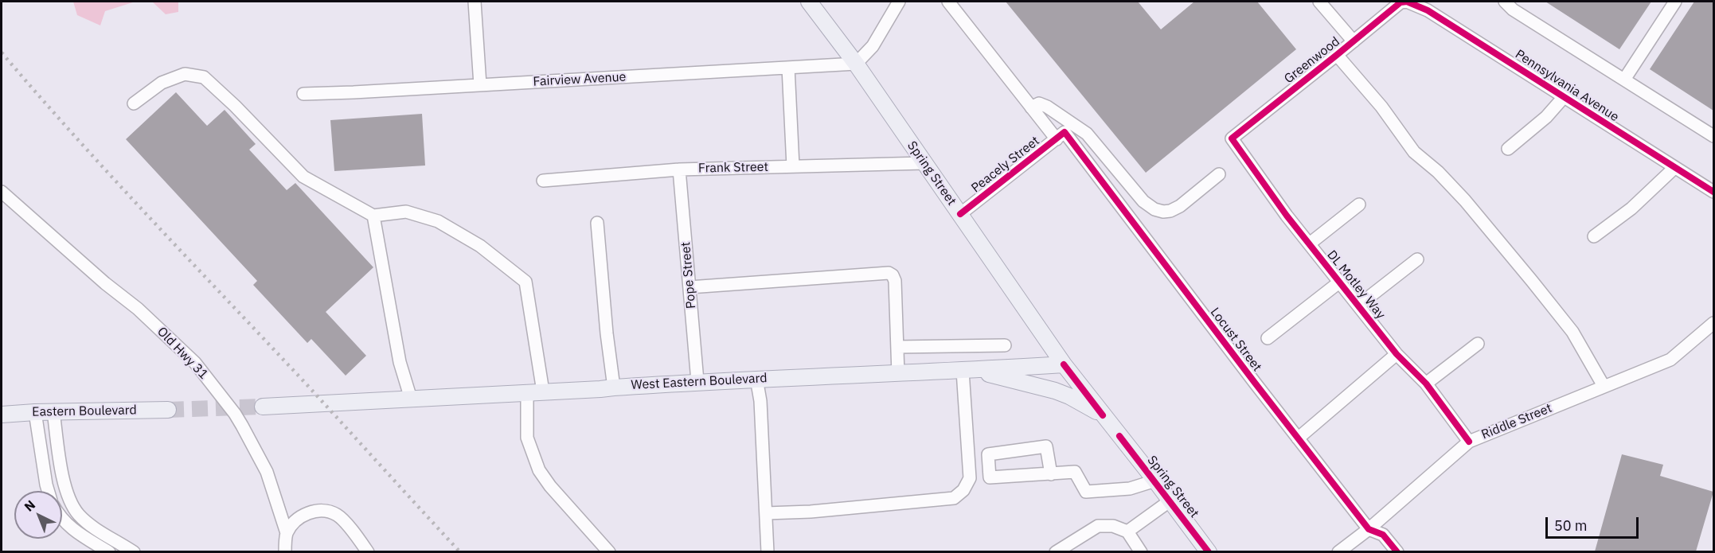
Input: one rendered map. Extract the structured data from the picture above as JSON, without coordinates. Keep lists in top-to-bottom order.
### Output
{
  "streets": {
    "main road": ["Spring Street", "West Eastern Boulevard", "Eastern Boulevard"],
    "street": [
      "Greenwood",
      "Fairview Avenue",
      "Pennsylvania Avenue",
      "Peacely Street",
      "Frank Street",
      "Pope Street",
      "DL Motley Way",
      "Locust Street",
      "Old Hwy 31",
      "Riddle Street"
    ]
  },
  "crossings": [
    ["Greenwood", "Pennsylvania Avenue"],
    ["Greenwood", "DL Motley Way"],
    ["Fairview Avenue", "Spring Street"],
    ["Peacely Street", "Spring Street"],
    ["Peacely Street", "Locust Street"],
    ["Frank Street", "Spring Street"],
    ["Frank Street", "Pope Street"],
    ["Spring Street", "West Eastern Boulevard"],
    ["Pope Street", "West Eastern Boulevard"],
    ["DL Motley Way", "Riddle Street"],
    ["Locust Street", "Riddle Street"]
  ],
  "scale_bar": "50 m",
  "north": "top left"
}
